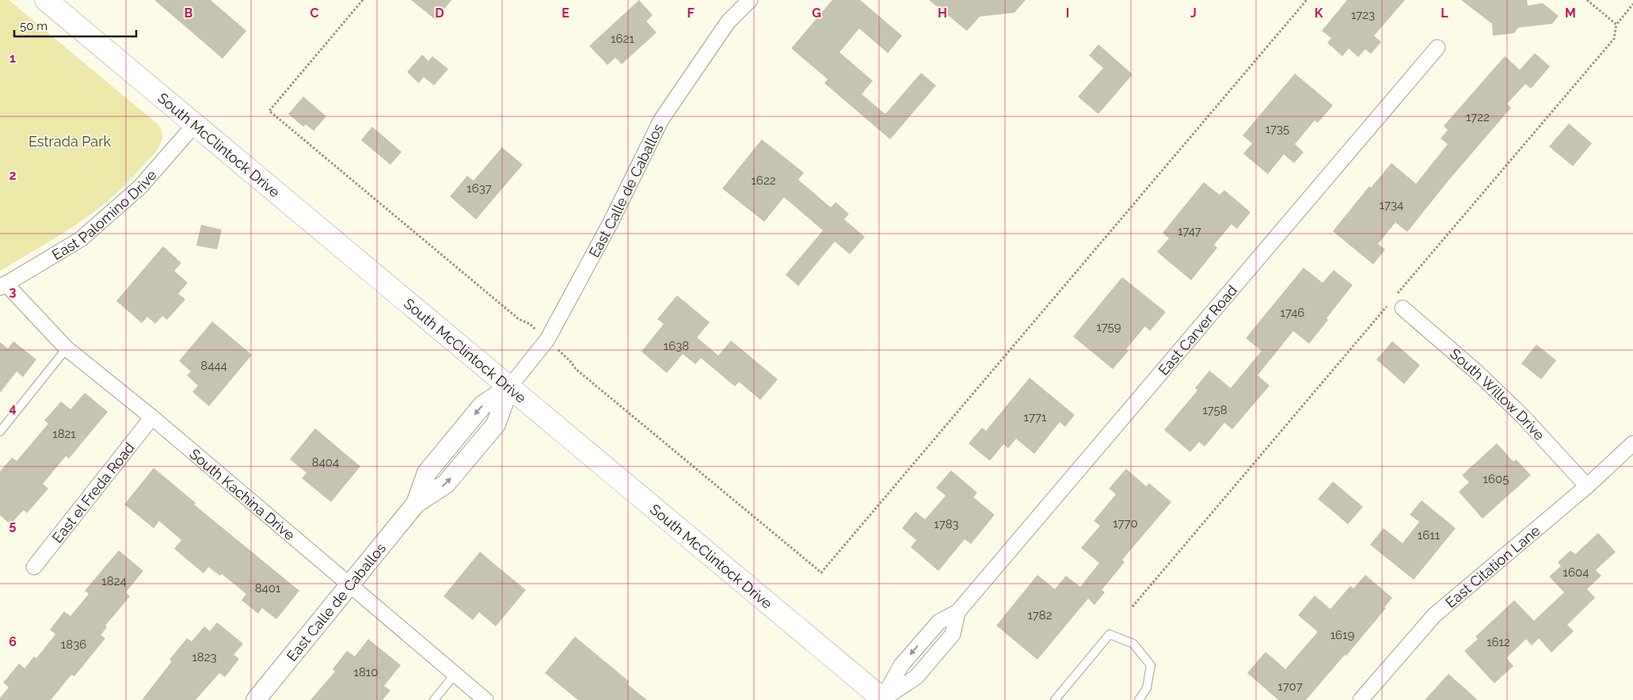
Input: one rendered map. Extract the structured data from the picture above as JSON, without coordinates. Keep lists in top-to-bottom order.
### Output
{
  "streets": {
    "main road": ["South McClintock Drive"],
    "street": [
      "East Calle de Caballos",
      "East Palomino Drive",
      "East Carver Road",
      "South Willow Drive",
      "East el Freda Road",
      "South Kachina Drive",
      "East Citation Lane"
    ]
  },
  "crossings": [
    ["South McClintock Drive", "East Calle de Caballos"],
    ["South McClintock Drive", "East Palomino Drive"],
    ["South McClintock Drive", "East Carver Road"],
    ["East Calle de Caballos", "South Kachina Drive"],
    ["East Palomino Drive", "South Kachina Drive"],
    ["South Willow Drive", "East Citation Lane"],
    ["East el Freda Road", "South Kachina Drive"]
  ],
  "parks": ["Estrada Park"],
  "house_numbers": [
    "1723",
    "1621",
    "1722",
    "1735",
    "1622",
    "1637",
    "1734",
    "1747",
    "1746",
    "1759",
    "1638",
    "8444",
    "1758",
    "1771",
    "1821",
    "8404",
    "1605",
    "1770",
    "1783",
    "1611",
    "1604",
    "1824",
    "8401",
    "1782",
    "1619",
    "1612",
    "1836",
    "1823",
    "1810",
    "1707"
  ],
  "scale_bar": "50 m",
  "grid": {
    "columns": [
      "B",
      "C",
      "D",
      "E",
      "F",
      "G",
      "H",
      "I",
      "J",
      "K",
      "L",
      "M"
    ],
    "rows": [
      "1",
      "2",
      "3",
      "4",
      "5",
      "6"
    ]
  }
}
